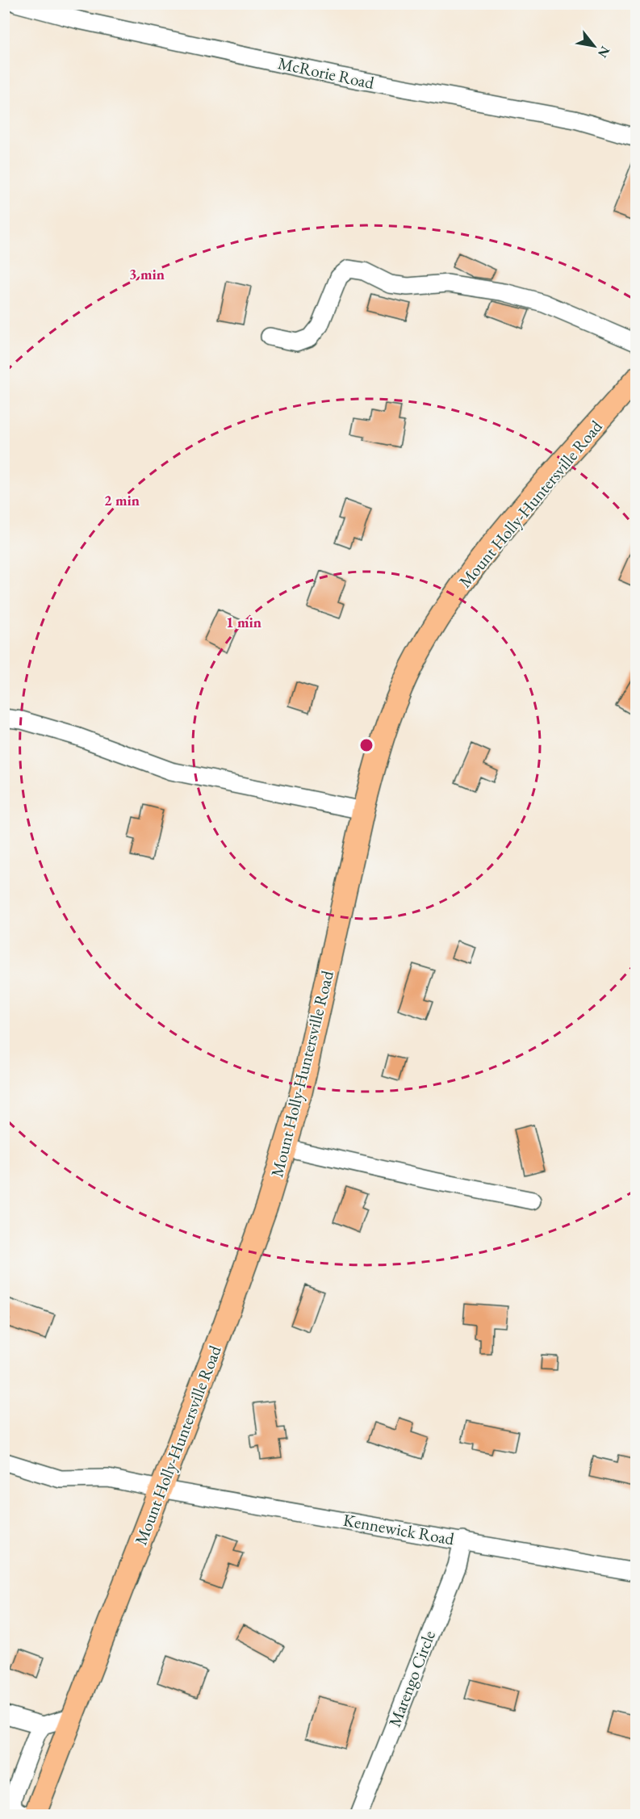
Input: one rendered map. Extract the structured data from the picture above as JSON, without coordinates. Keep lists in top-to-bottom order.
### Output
{
  "streets": {
    "main road": ["Mount Holly-Huntersville Road"],
    "street": ["McRorie Road", "Kennewick Road", "Marengo Circle"]
  },
  "crossings": [
    ["Mount Holly-Huntersville Road", "Kennewick Road"],
    ["Kennewick Road", "Marengo Circle"]
  ],
  "north": "bottom right",
  "rings": ["3 min", "2 min", "1 min"]
}
